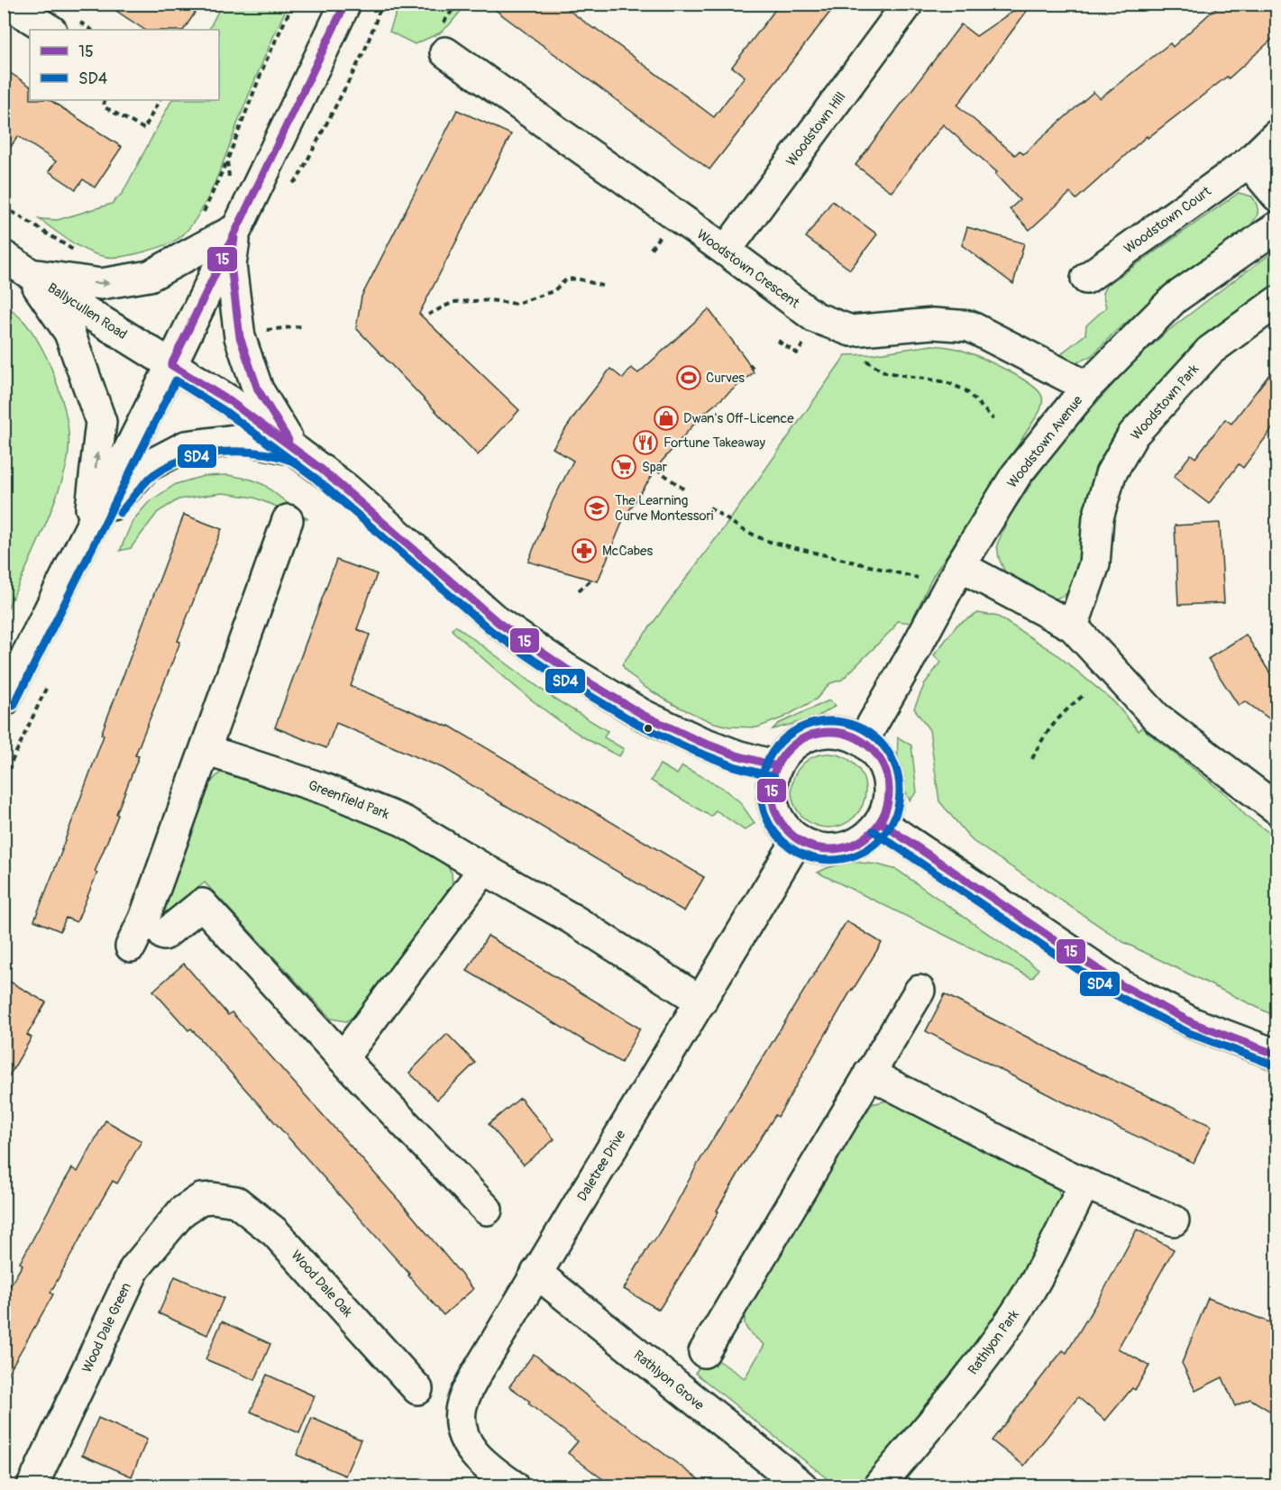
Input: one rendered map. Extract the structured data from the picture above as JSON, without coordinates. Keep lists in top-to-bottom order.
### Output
{
  "streets": {
    "street": [
      "Woodstown Hill",
      "Woodstown Court",
      "Woodstown Crescent",
      "Ballycullen Road",
      "Woodstown Park",
      "Woodstown Avenue",
      "Greenfield Park",
      "Daletree Drive",
      "Wood Dale Oak",
      "Wood Dale Green",
      "Rathlyon Park",
      "Rathlyon Grove"
    ]
  },
  "crossings": [
    ["Woodstown Hill", "Woodstown Crescent"],
    ["Woodstown Crescent", "Woodstown Avenue"],
    ["Ballycullen Road", "Woodstown Avenue"],
    ["Ballycullen Road", "Daletree Drive"],
    ["Woodstown Avenue", "Daletree Drive"],
    ["Greenfield Park", "Daletree Drive"],
    ["Daletree Drive", "Rathlyon Grove"],
    ["Wood Dale Oak", "Wood Dale Green"]
  ],
  "places": {
    "sports": ["Curves"],
    "shop": ["Dwan's Off-Licence"],
    "restaurant": ["Fortune Takeaway"],
    "supermarket": ["Spar"],
    "school or university": ["The Learning Curve Montessori"],
    "pharmacy": ["McCabes"]
  },
  "lines": ["transit line 15", "transit line SD4"],
  "legend": ["15", "SD4"]
}
